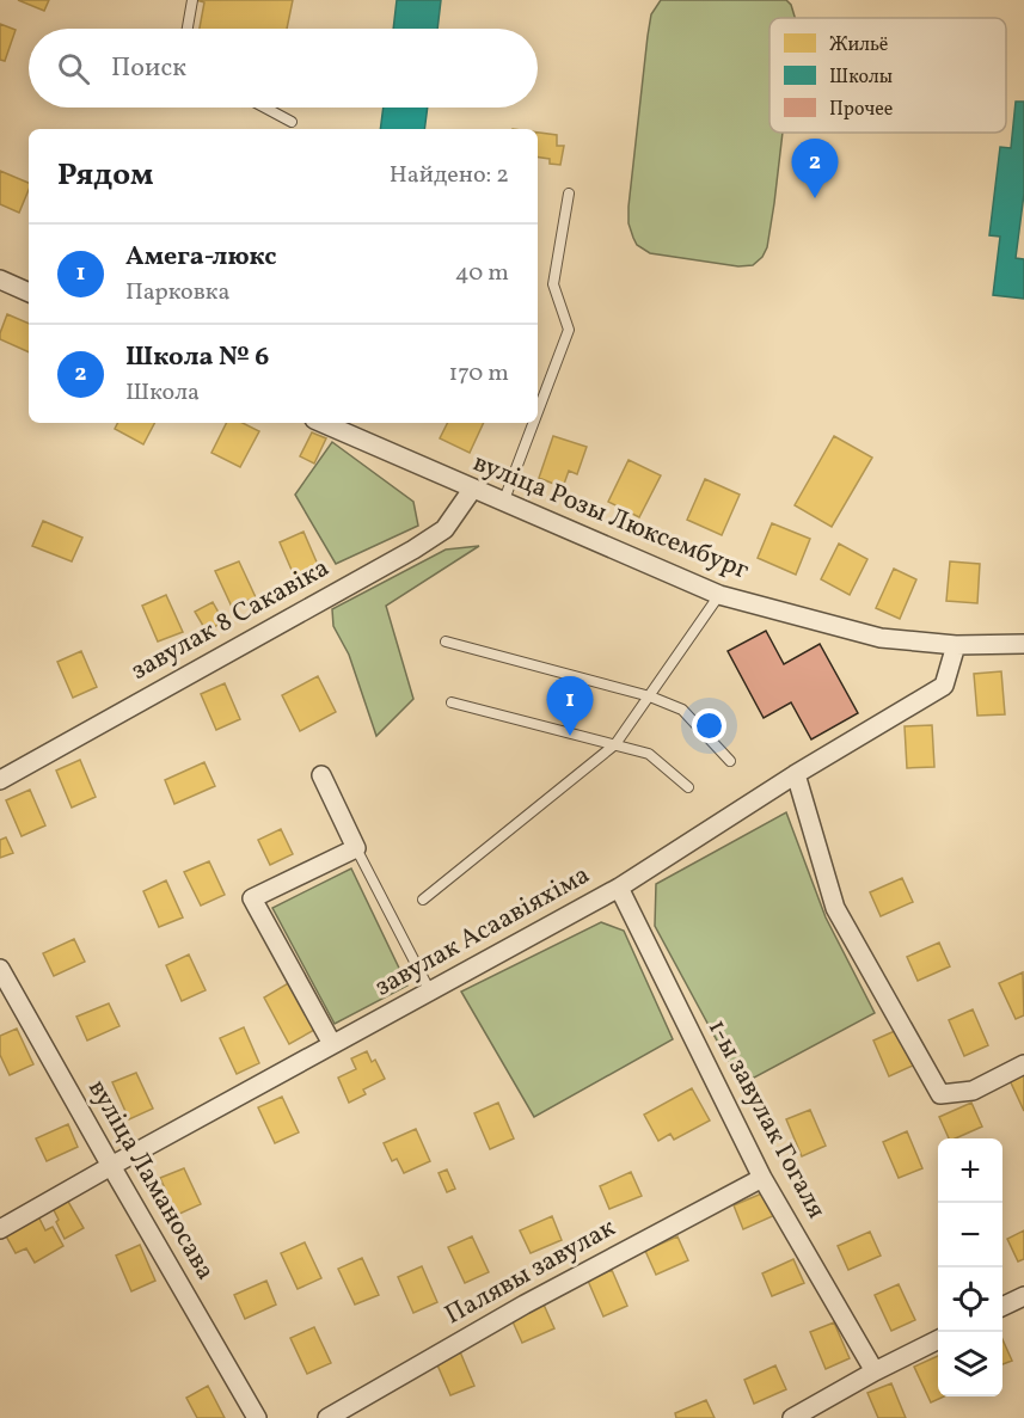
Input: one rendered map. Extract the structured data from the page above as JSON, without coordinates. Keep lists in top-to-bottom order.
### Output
{
  "streets": {
    "street": [
      "вуліца Розы Люксембург",
      "завулак 8 Сакавіка",
      "завулак Асаавіяхіма",
      "1-ы завулак Гогаля",
      "вуліца Ламаносава",
      "Палявы завулак"
    ]
  },
  "crossings": [
    ["вуліца Розы Люксембург", "завулак 8 Сакавіка"],
    ["вуліца Розы Люксембург", "завулак Асаавіяхіма"],
    ["завулак Асаавіяхіма", "1-ы завулак Гогаля"],
    ["завулак Асаавіяхіма", "вуліца Ламаносава"],
    ["1-ы завулак Гогаля", "Палявы завулак"]
  ],
  "legend": ["Жильё", "Школы", "Прочее"],
  "page": {
    "search": "Поиск",
    "heading": ["Рядом", "Найдено: 2"],
    "pins": ["2", "1"],
    "list": [
      {
        "mark": "1",
        "name": "Амега-люкс",
        "note": "Парковка",
        "value": "40 m"
      },
      {
        "mark": "2",
        "name": "Школа № 6",
        "note": "Школа",
        "value": "170 m"
      }
    ],
    "map_buttons": ["+", "−"]
  }
}
